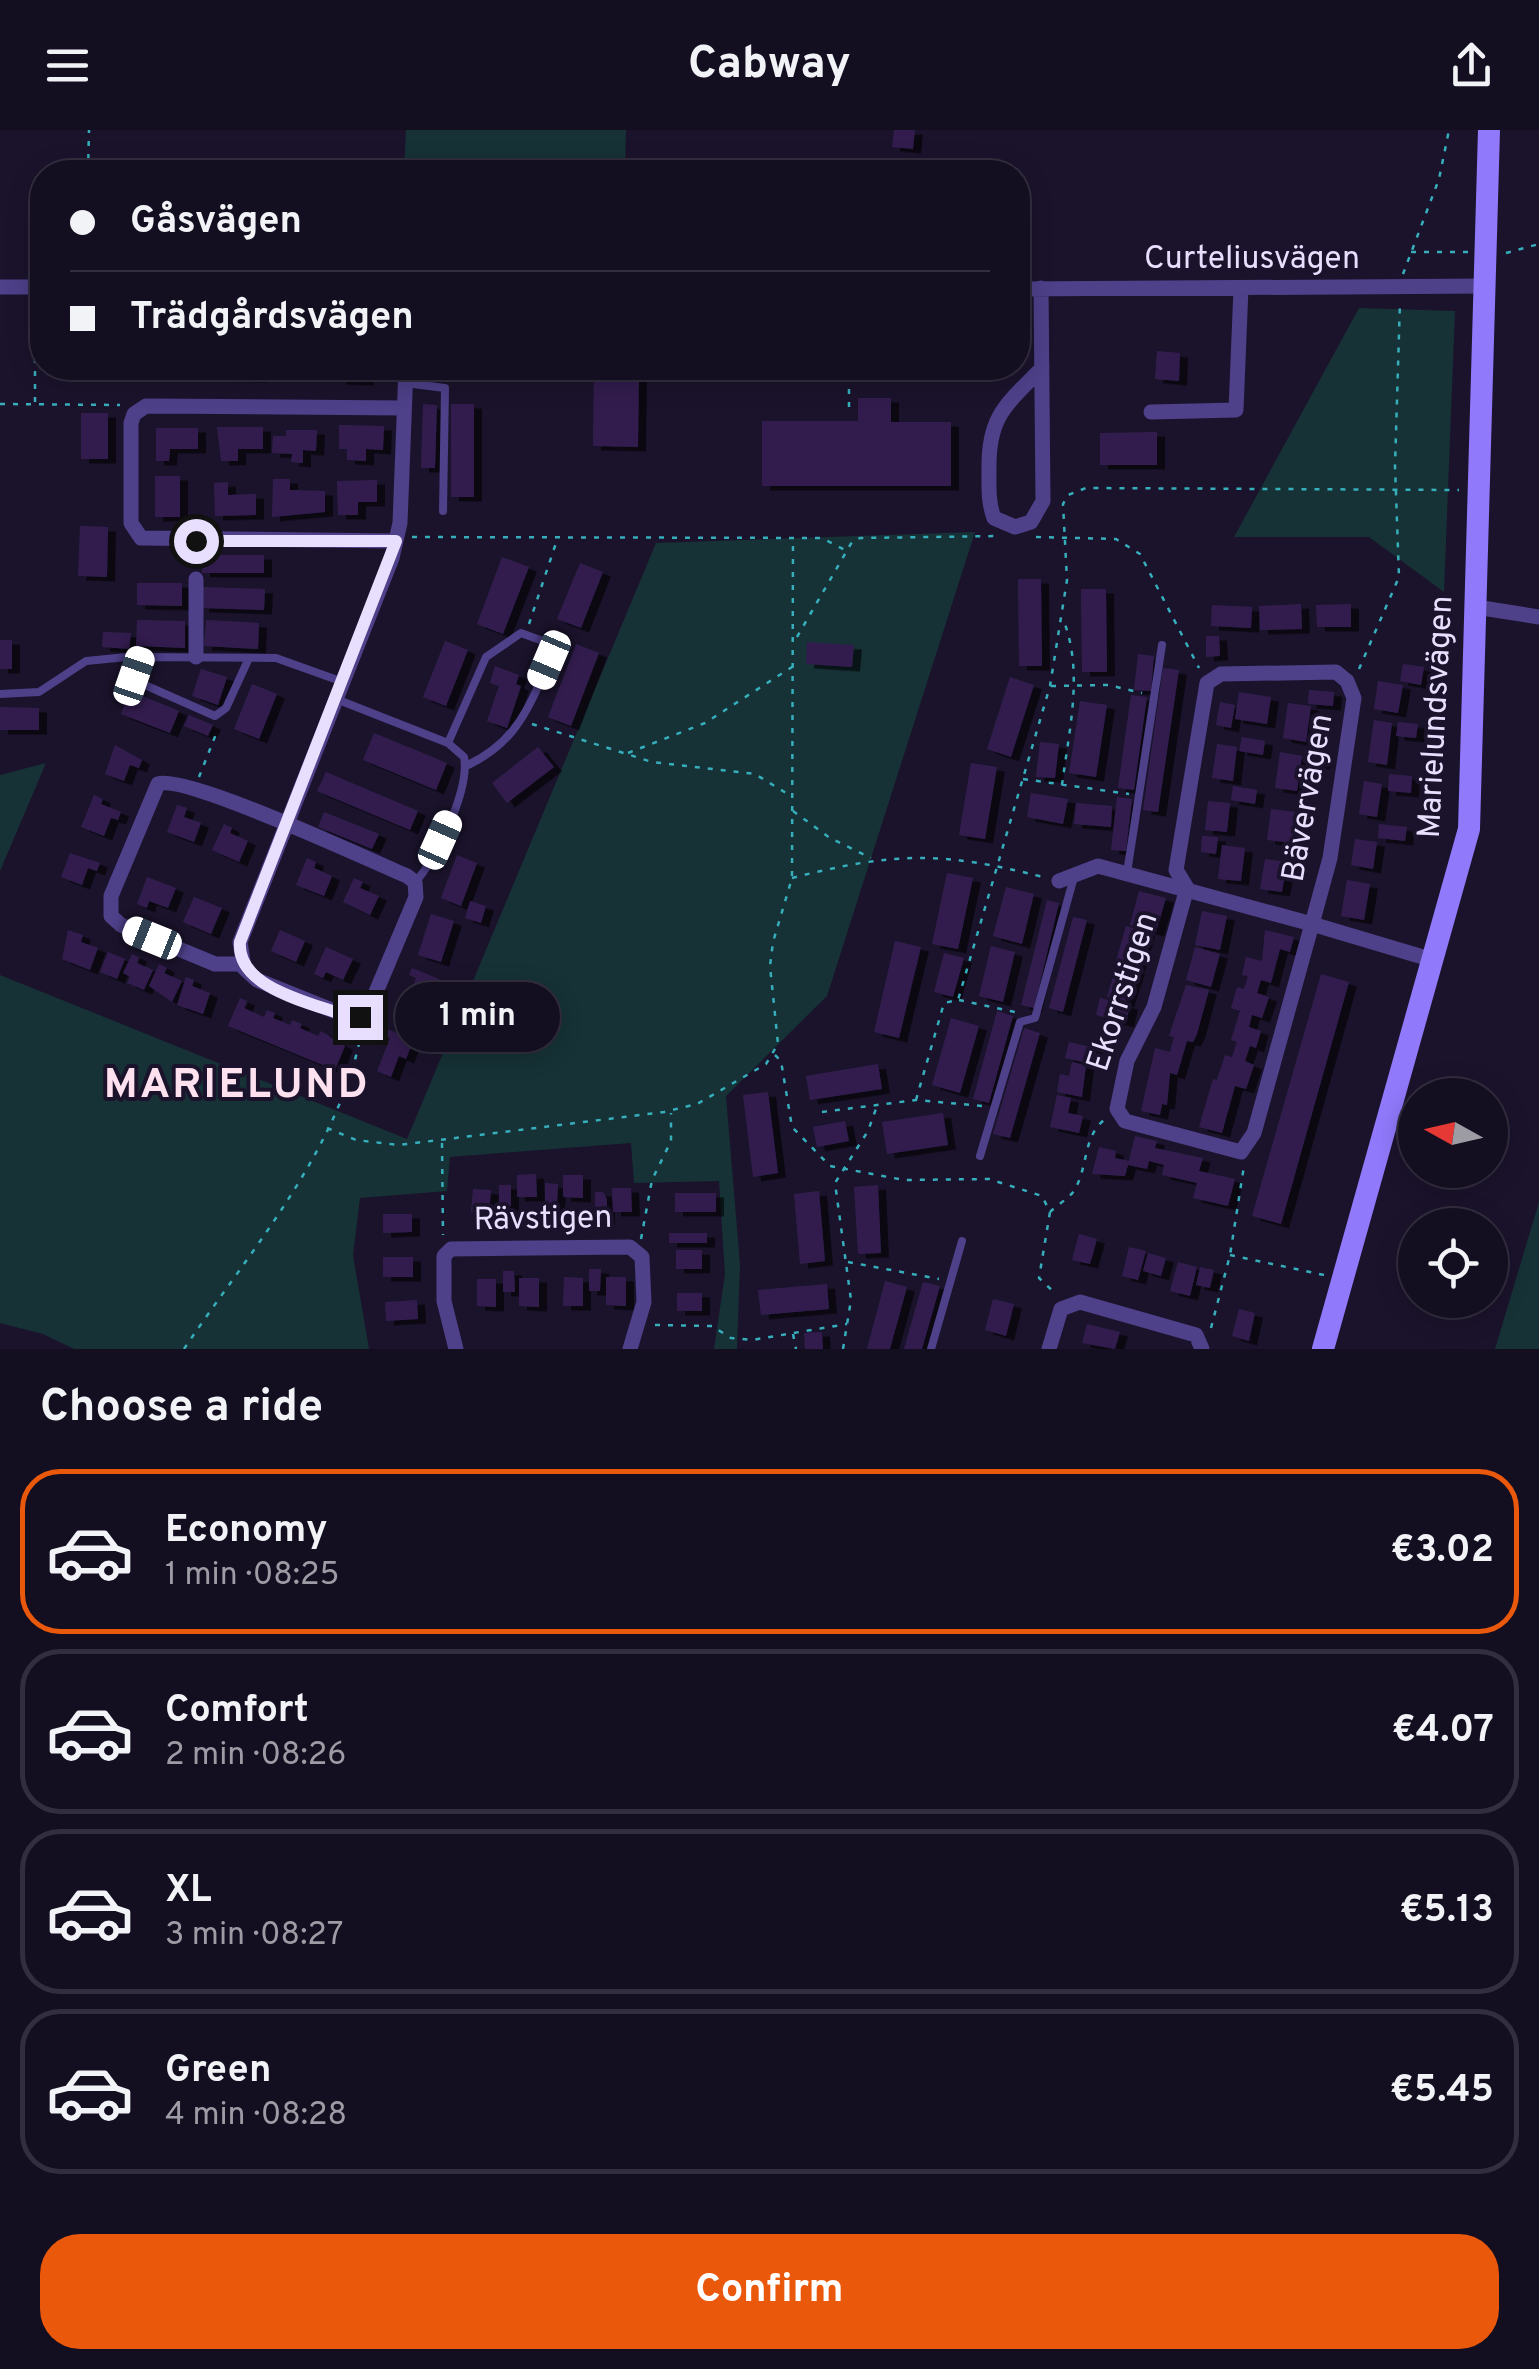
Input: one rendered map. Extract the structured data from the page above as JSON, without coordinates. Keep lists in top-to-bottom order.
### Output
{
  "streets": {
    "street": [
      "Curteliusvägen",
      "Marielundsvägen",
      "Bävervägen",
      "Ekorrstigen",
      "Rävstigen"
    ]
  },
  "crossings": [
    ["Curteliusvägen", "Marielundsvägen"],
    ["Marielundsvägen", "Ekorrstigen"],
    ["Bävervägen", "Ekorrstigen"]
  ],
  "districts": ["MARIELUND"],
  "north": "left",
  "page": {
    "header": "Cabway",
    "banner": ["Gåsvägen", "Trädgårdsvägen"],
    "bubble": "1 min",
    "heading": "Choose a ride",
    "list": [
      {
        "name": "Economy",
        "note": "1 min · 08:25",
        "value": "€3.02"
      },
      {
        "name": "Comfort",
        "note": "2 min · 08:26",
        "value": "€4.07"
      },
      {
        "name": "XL",
        "note": "3 min · 08:27",
        "value": "€5.13"
      },
      {
        "name": "Green",
        "note": "4 min · 08:28",
        "value": "€5.45"
      }
    ],
    "buttons": "Confirm"
  }
}
